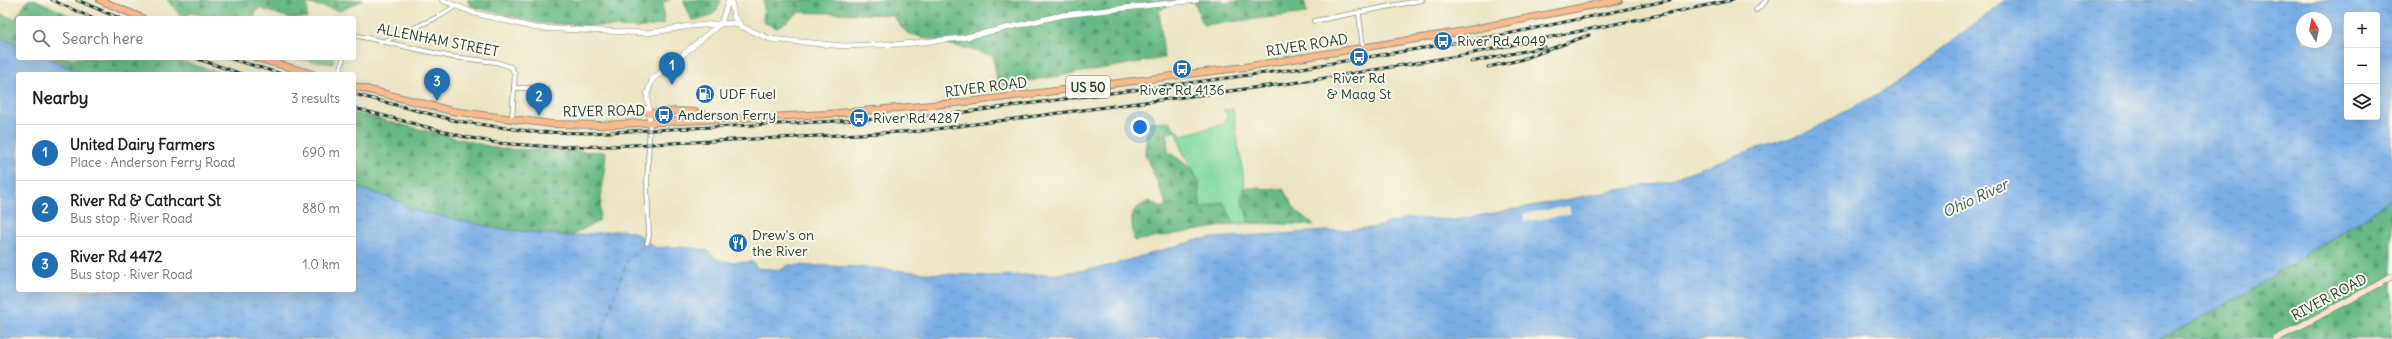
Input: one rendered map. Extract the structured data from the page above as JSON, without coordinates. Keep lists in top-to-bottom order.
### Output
{
  "streets": {
    "main road": ["RIVER ROAD", "US 50"],
    "street": ["ALLENHAM STREET"]
  },
  "water": ["Ohio River"],
  "places": {
    "bus stop": [
      "River Rd 4049",
      "River Rd & Maag St",
      "River Rd 4136",
      "Anderson Ferry",
      "River Rd 4287"
    ],
    "fuel station": ["UDF Fuel"],
    "restaurant": ["Drew's on the River"]
  },
  "north": "top",
  "page": {
    "map_buttons": ["+", "−"],
    "search": "Search here",
    "pins": ["1", "3", "2"],
    "heading": ["Nearby", "3 results"],
    "list": [
      {
        "mark": "1",
        "name": "United Dairy Farmers",
        "note": "Place · Anderson Ferry Road",
        "value": "690 m"
      },
      {
        "mark": "2",
        "name": "River Rd & Cathcart St",
        "note": "Bus stop · River Road",
        "value": "880 m"
      },
      {
        "mark": "3",
        "name": "River Rd 4472",
        "note": "Bus stop · River Road",
        "value": "1.0 km"
      }
    ]
  }
}
